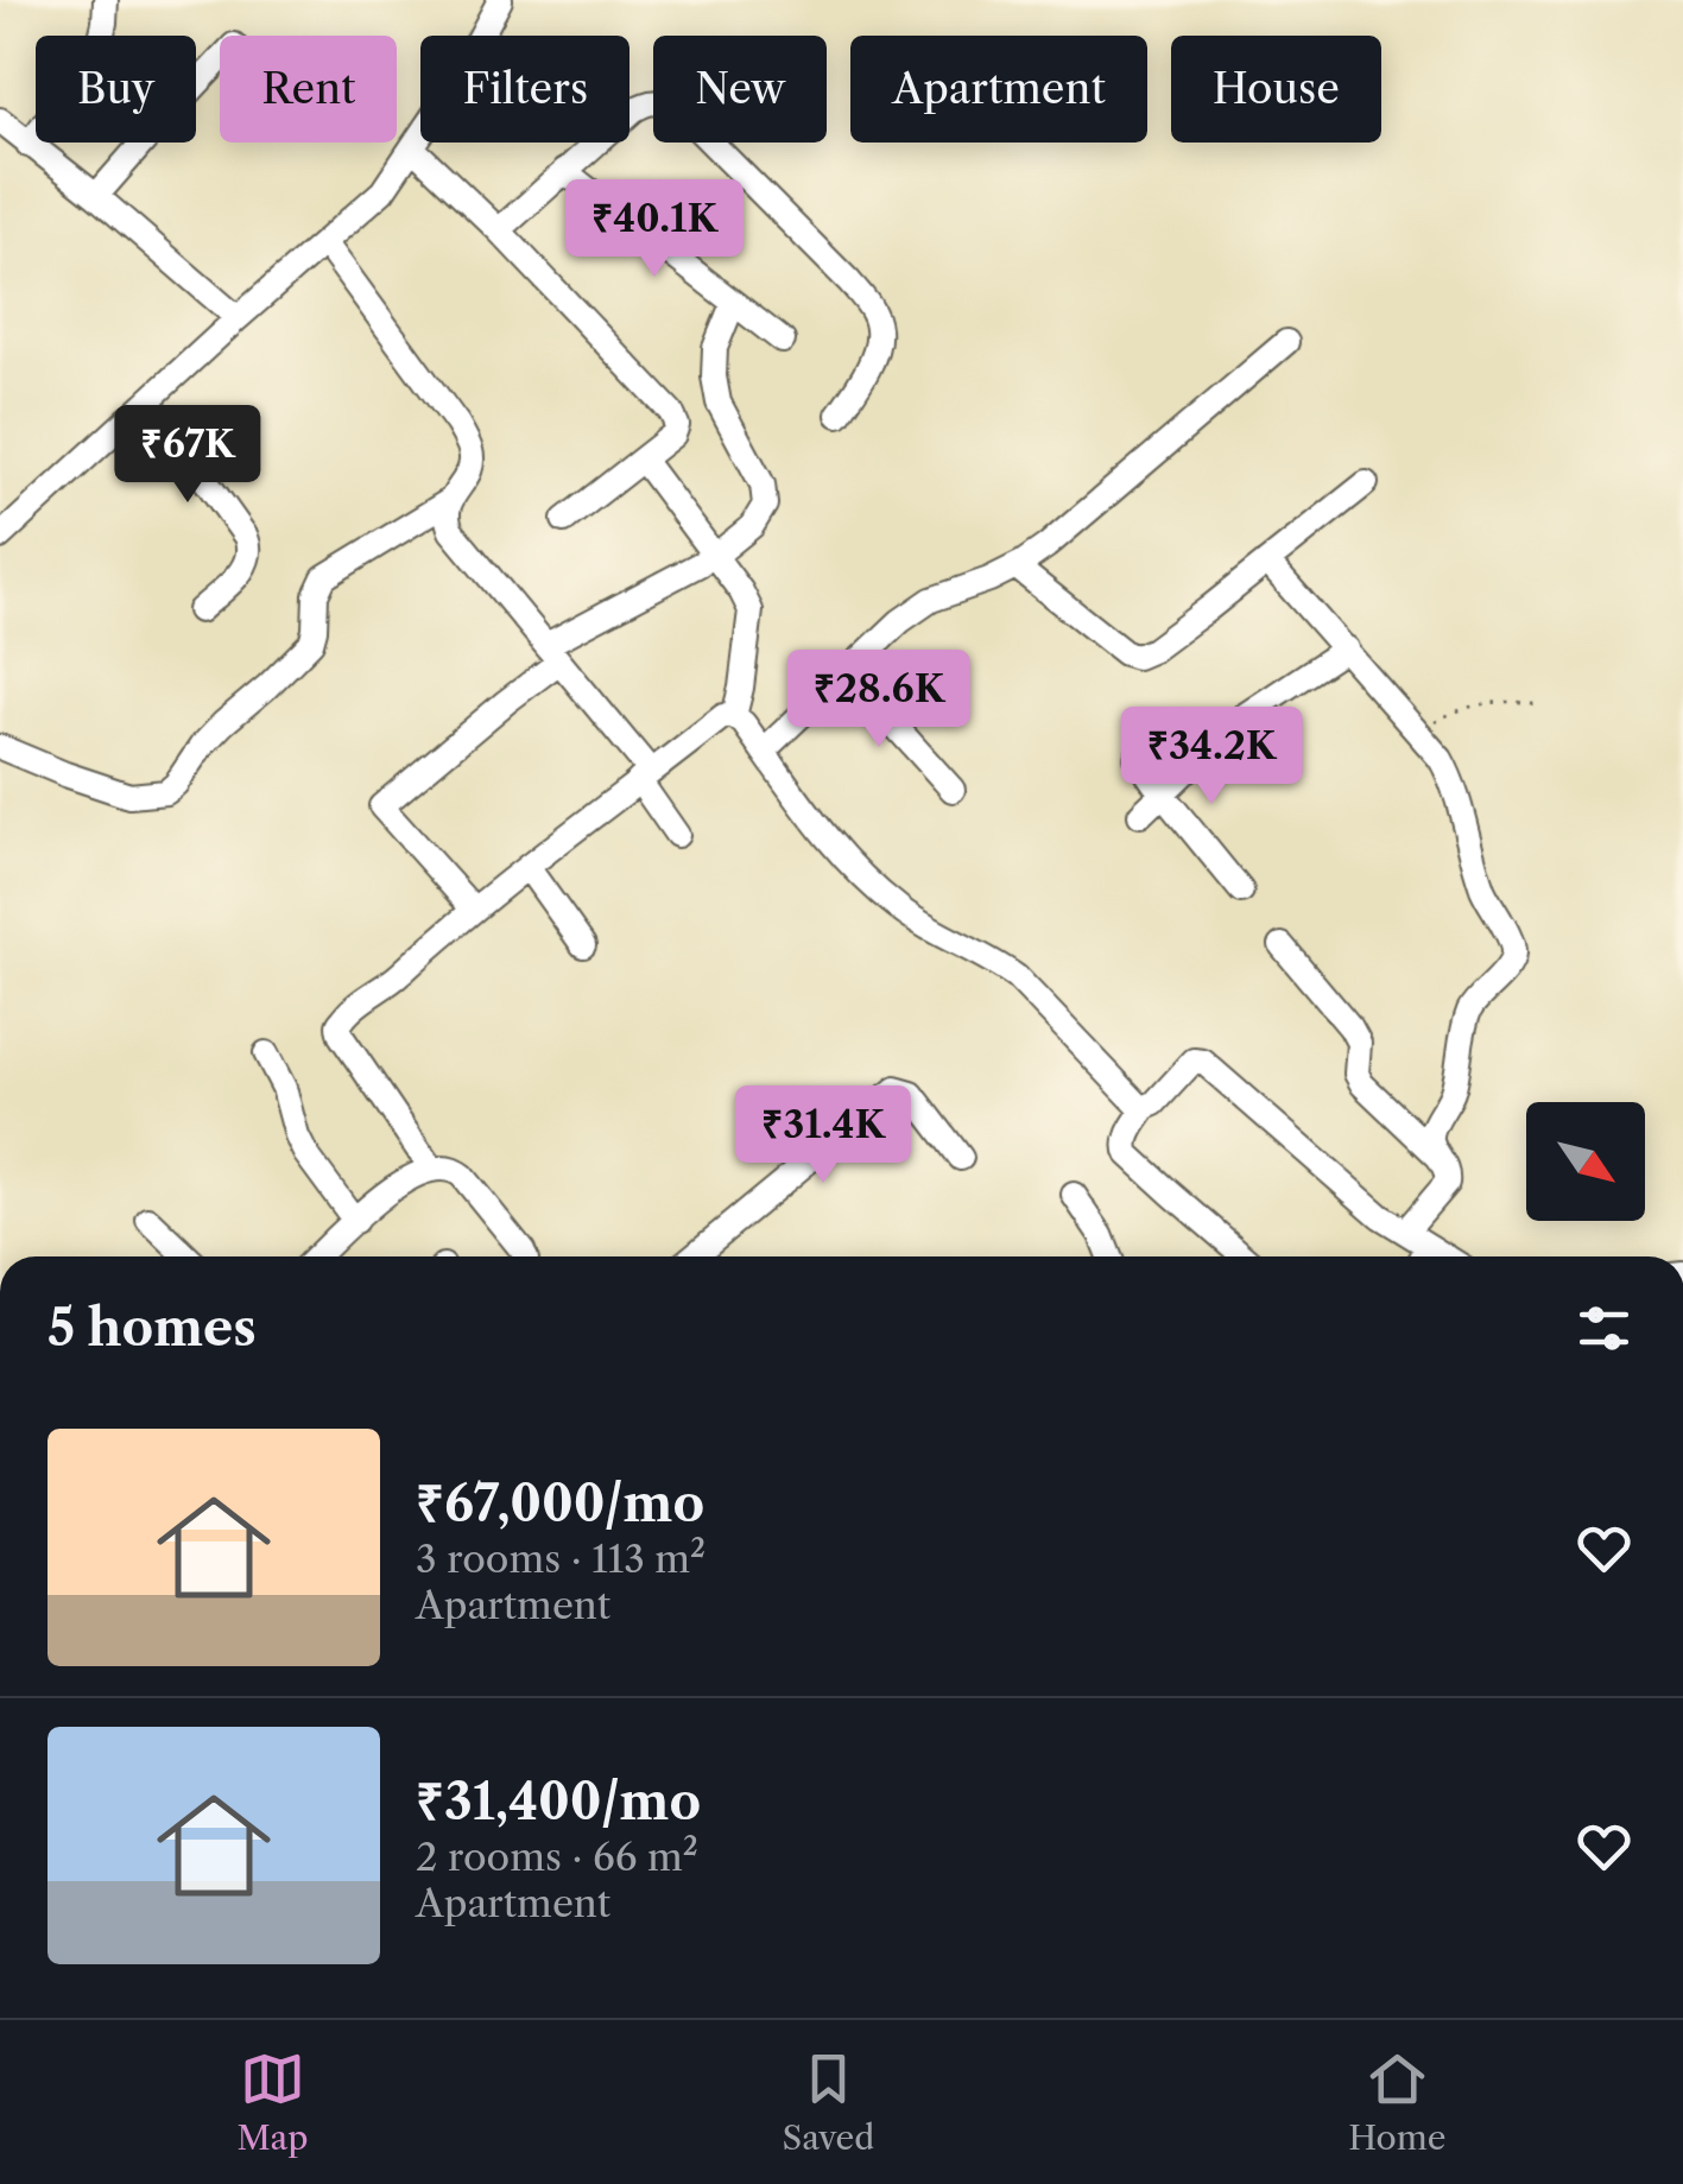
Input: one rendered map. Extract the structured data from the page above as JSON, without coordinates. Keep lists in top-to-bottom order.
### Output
{
  "north": "bottom right",
  "page": {
    "chip": [
      "Buy",
      "Rent",
      "Filters",
      "New",
      "Apartment",
      "House"
    ],
    "price": [
      "₹40.1K",
      "₹67K",
      "₹28.6K",
      "₹34.2K",
      "₹31.4K"
    ],
    "heading": "5 homes",
    "list": [
      {
        "name": "₹67,000/mo",
        "note": "3 rooms · 113 m² · Apartment"
      },
      {
        "name": "₹31,400/mo",
        "note": "2 rooms · 66 m² · Apartment"
      }
    ],
    "tabs": ["Map", "Saved", "Home"]
  }
}
